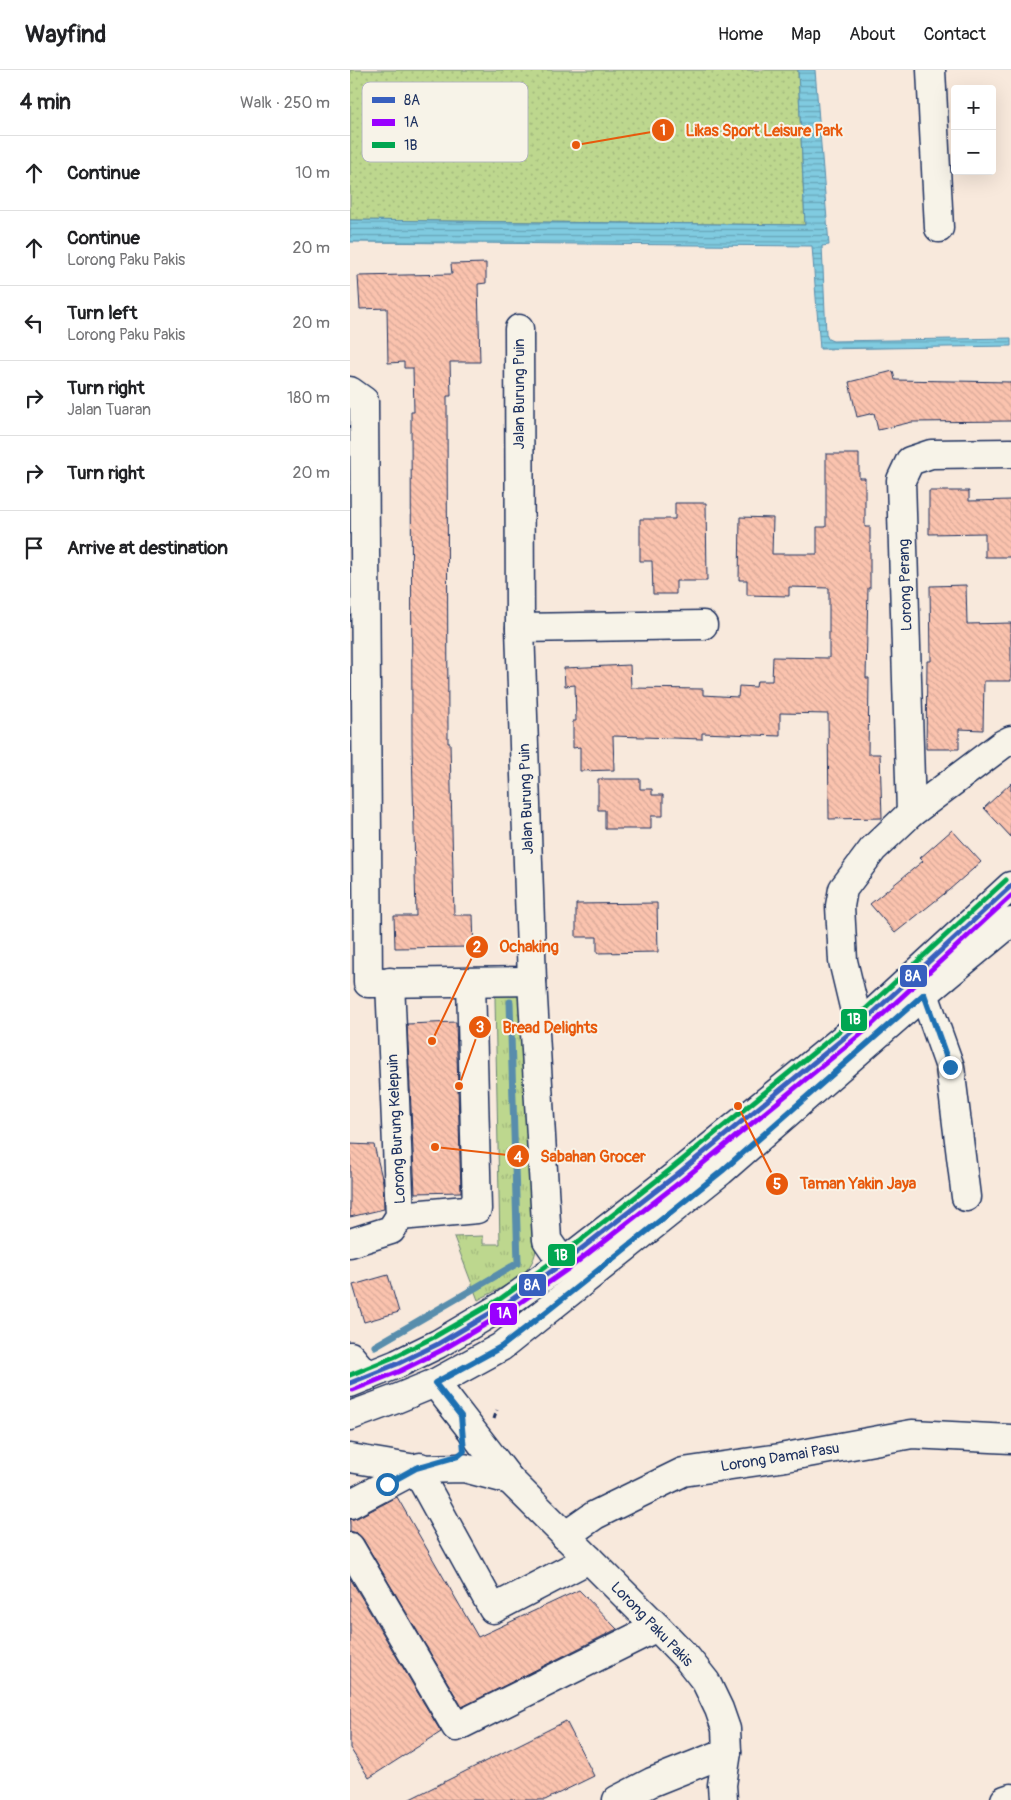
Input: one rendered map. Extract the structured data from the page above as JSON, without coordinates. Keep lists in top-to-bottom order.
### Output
{
  "streets": {
    "street": [
      "Jalan Burung Puin",
      "Lorong Perang",
      "Lorong Burung Kelepuin",
      "Lorong Damai Pasu",
      "Lorong Paku Pakis"
    ]
  },
  "crossings": [
    ["Lorong Damai Pasu", "Lorong Paku Pakis"]
  ],
  "places": [
    "Likas Sport Leisure Park",
    "Ochaking",
    "Bread Delights",
    "Taman Yakin Jaya",
    "Sabahan Grocer"
  ],
  "lines": ["transit line 1B", "transit line 8A", "transit line 1A"],
  "legend": ["8A", "1A", "1B"],
  "page": {
    "header": "Wayfind",
    "nav": [
      "Home",
      "Map",
      "About",
      "Contact"
    ],
    "heading": ["4 min", "Walk · 250 m"],
    "map_buttons": ["+", "−"],
    "list": [
      ["Continue", "10 m"],
      ["Continue", "Lorong Paku Pakis", "20 m"],
      ["Turn left", "Lorong Paku Pakis", "20 m"],
      ["Turn right", "Jalan Tuaran", "180 m"],
      ["Turn right", "20 m"],
      "Arrive at destination"
    ]
  }
}
